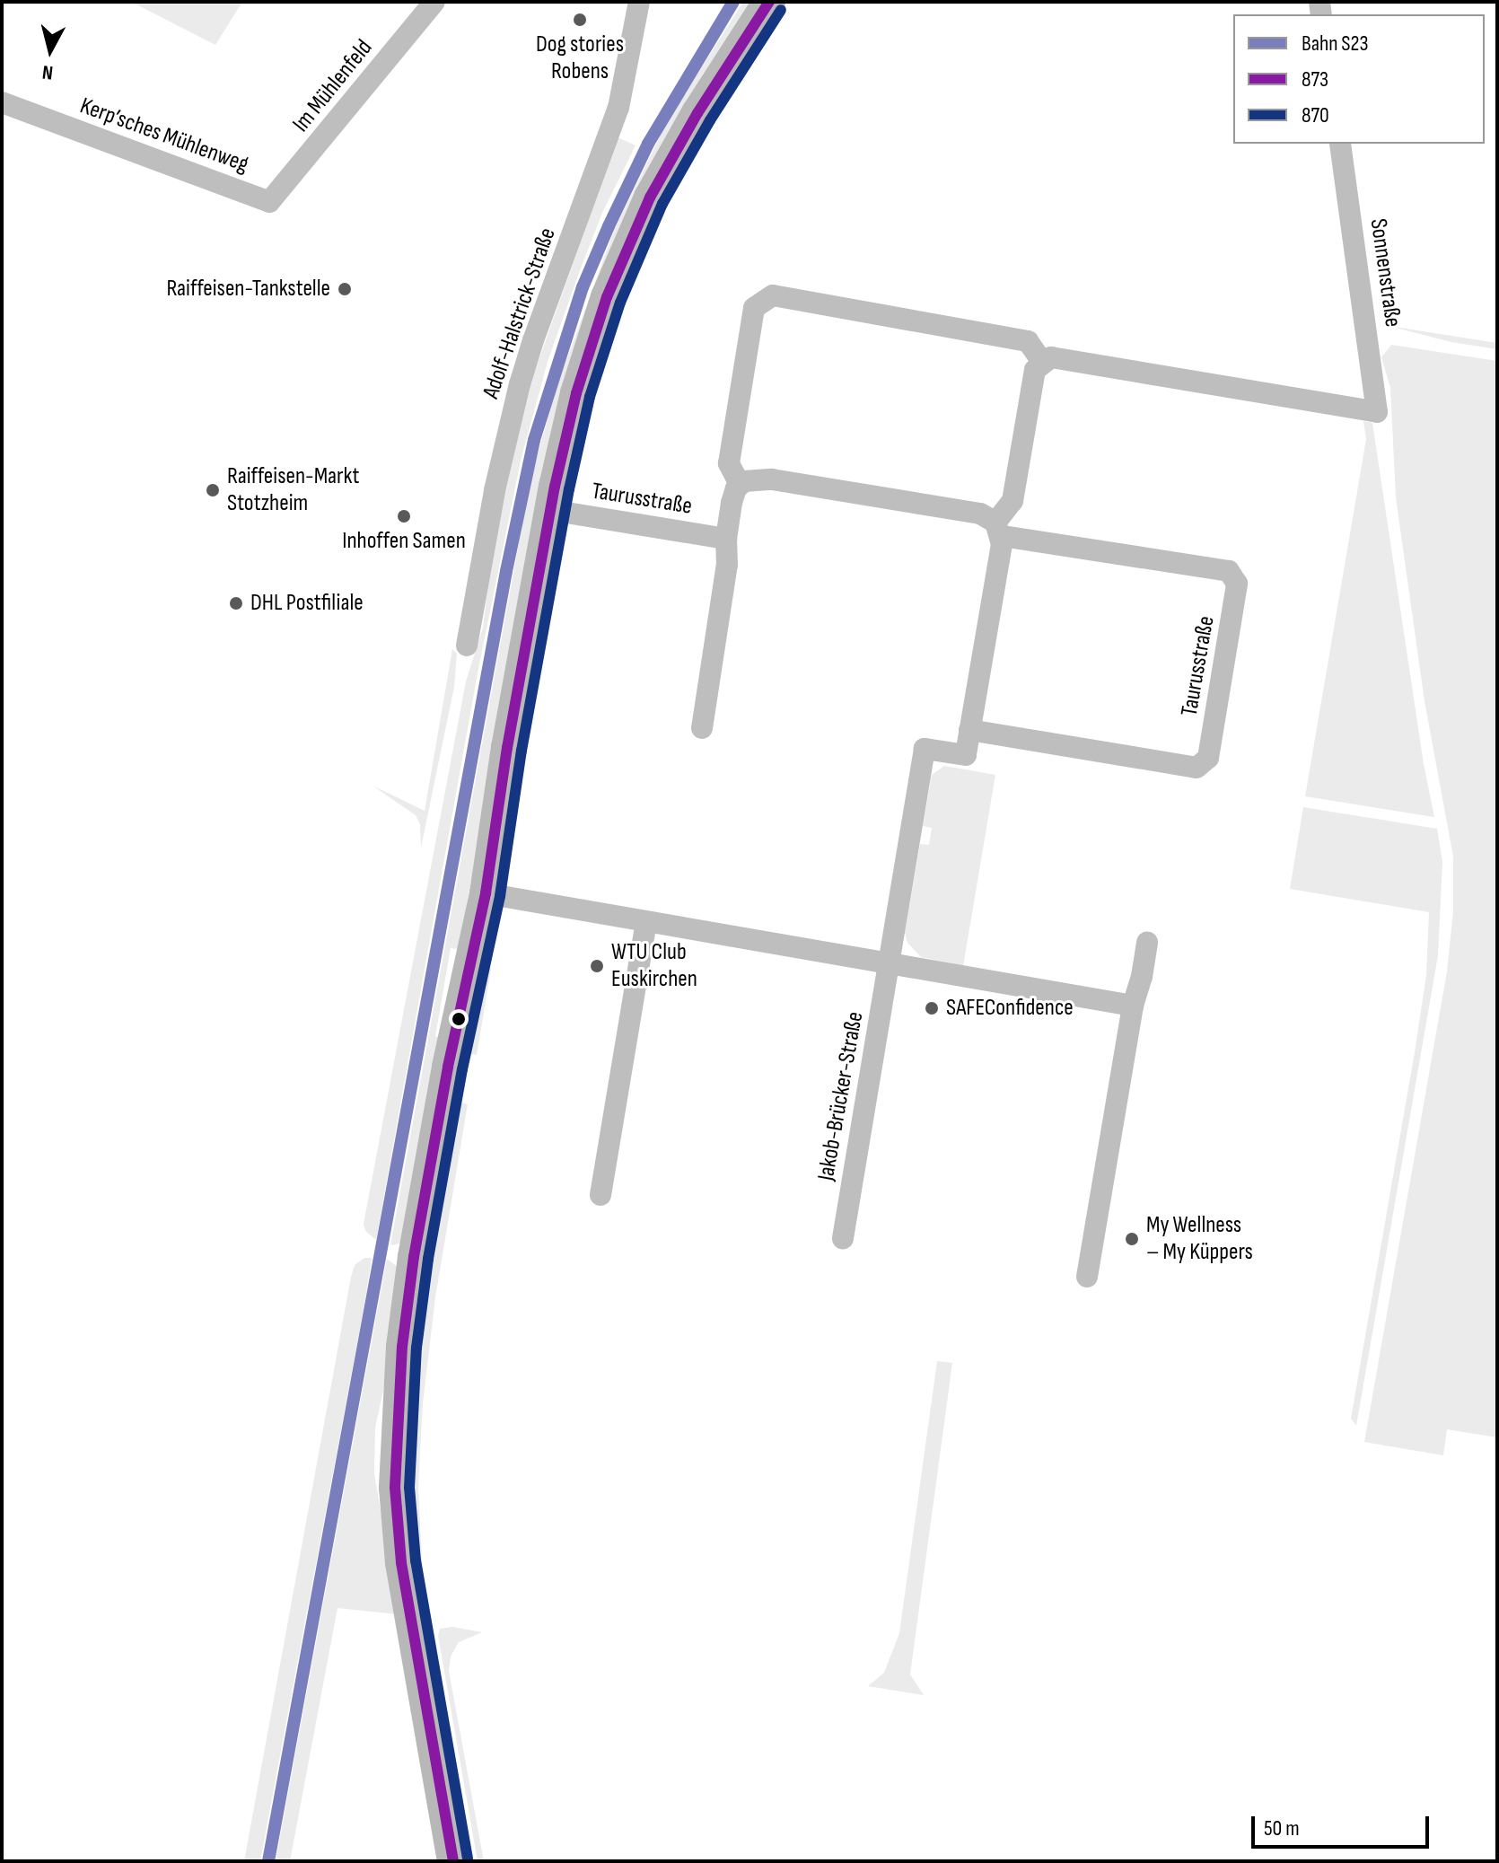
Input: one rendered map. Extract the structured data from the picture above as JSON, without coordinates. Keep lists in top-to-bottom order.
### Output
{
  "streets": {
    "street": [
      "Im Mühlenfeld",
      "Kerp’sches Mühlenweg",
      "Sonnenstraße",
      "Adolf-Halstrick-Straße",
      "Taurusstraße",
      "Jakob-Brücker-Straße"
    ]
  },
  "crossings": [
    ["Im Mühlenfeld", "Kerp’sches Mühlenweg"],
    ["Taurusstraße", "Jakob-Brücker-Straße"]
  ],
  "places": [
    "Dog stories Robens",
    "Raiffeisen-Tankstelle",
    "Raiffeisen-Markt Stotzheim",
    "Inhoffen Samen",
    "DHL Postfiliale",
    "WTU Club Euskirchen",
    "SAFEConfidence",
    "My Wellness – My Küppers"
  ],
  "lines": ["rail line S23", "transit line 873", "transit line 870"],
  "legend": ["Bahn S23", "873", "870"],
  "scale_bar": "50 m",
  "north": "bottom"
}
